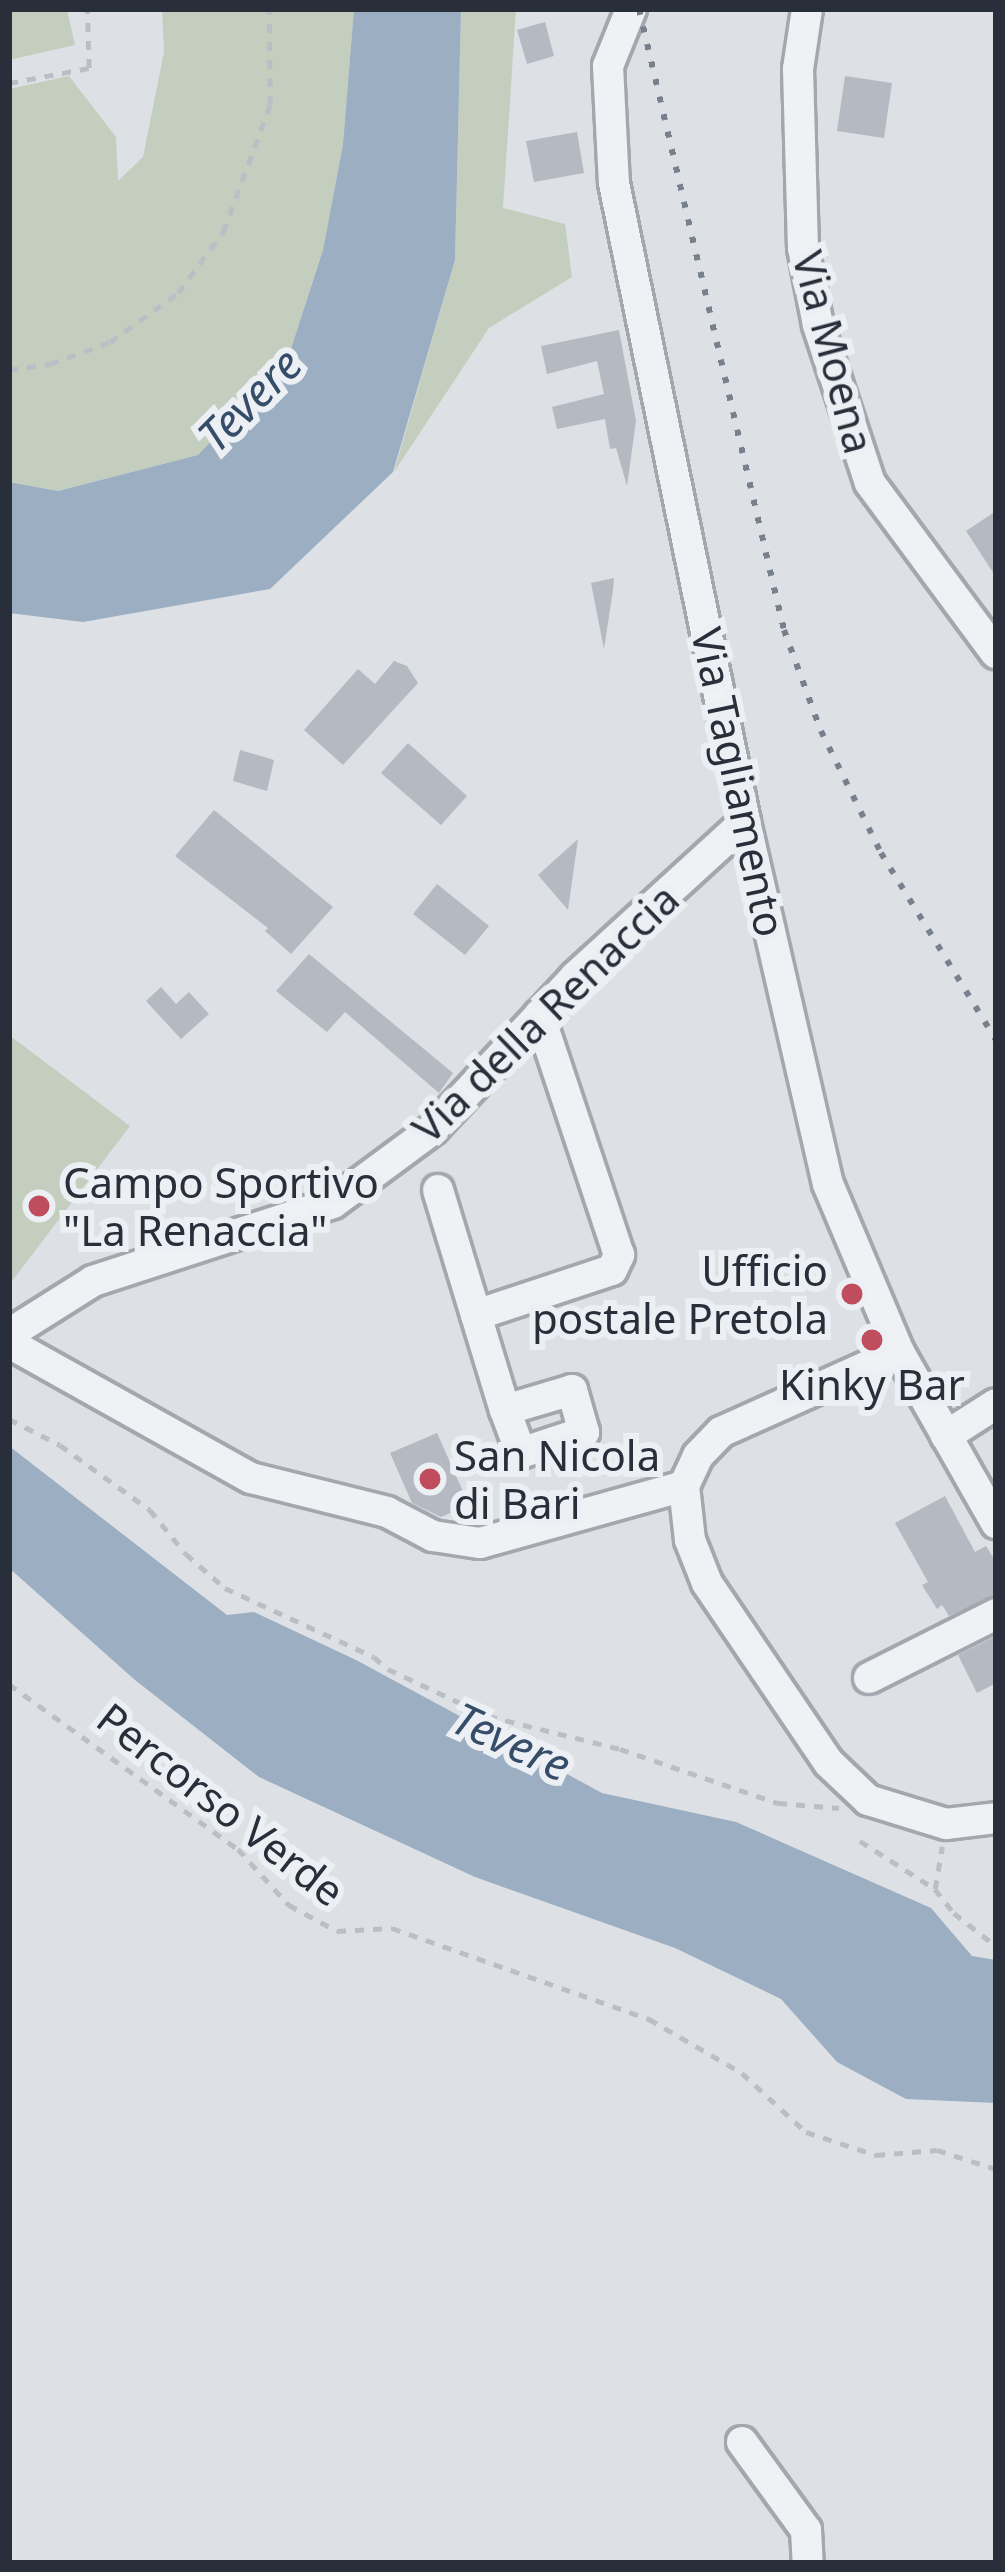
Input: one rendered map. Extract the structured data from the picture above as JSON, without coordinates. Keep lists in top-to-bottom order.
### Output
{
  "streets": {
    "street": ["Via Moena", "Via Tagliamento", "Via della Renaccia"],
    "path": ["Percorso Verde"]
  },
  "crossings": [
    ["Via Tagliamento", "Via della Renaccia"]
  ],
  "water": ["Tevere"],
  "places": [
    "Campo Sportivo \"La Renaccia\"",
    "Ufficio postale Pretola",
    "Kinky Bar",
    "San Nicola di Bari"
  ]
}
